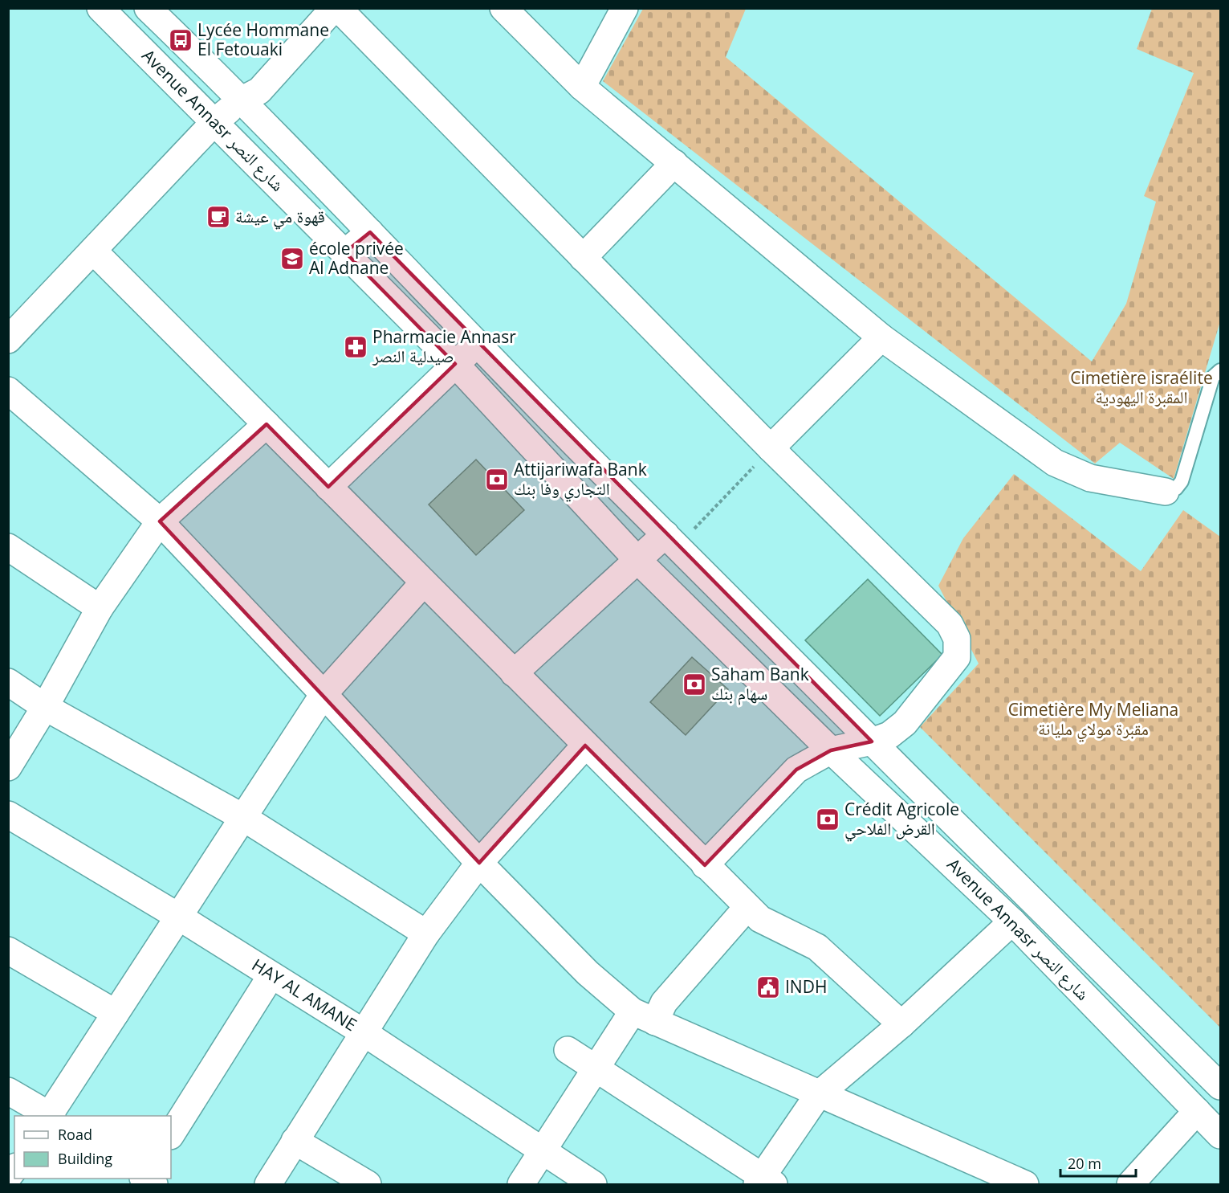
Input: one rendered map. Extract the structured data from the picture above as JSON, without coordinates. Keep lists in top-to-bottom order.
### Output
{
  "streets": {
    "street": ["Avenue Annasr شارع النصر", "HAY AL AMANE"]
  },
  "parks": ["Cimetière israélite المقبرة اليهودية", "Cimetière My Meliana مقبرة مولاي مليانة"],
  "places": {
    "bus stop": ["Lycée Hommane El Fetouaki"],
    "cafe": ["قهوة مي عيشة"],
    "school or university": ["école privée Al Adnane"],
    "pharmacy": ["Pharmacie Annasr صيدلية النصر"],
    "bank": ["Attijariwafa Bank التجاري وفا بنك", "Saham Bank سهام بنك", "Crédit Agricole القرض الفلاحي"],
    "public building": ["INDH"]
  },
  "legend": ["Road", "Building"],
  "scale_bar": "20 m"
}
